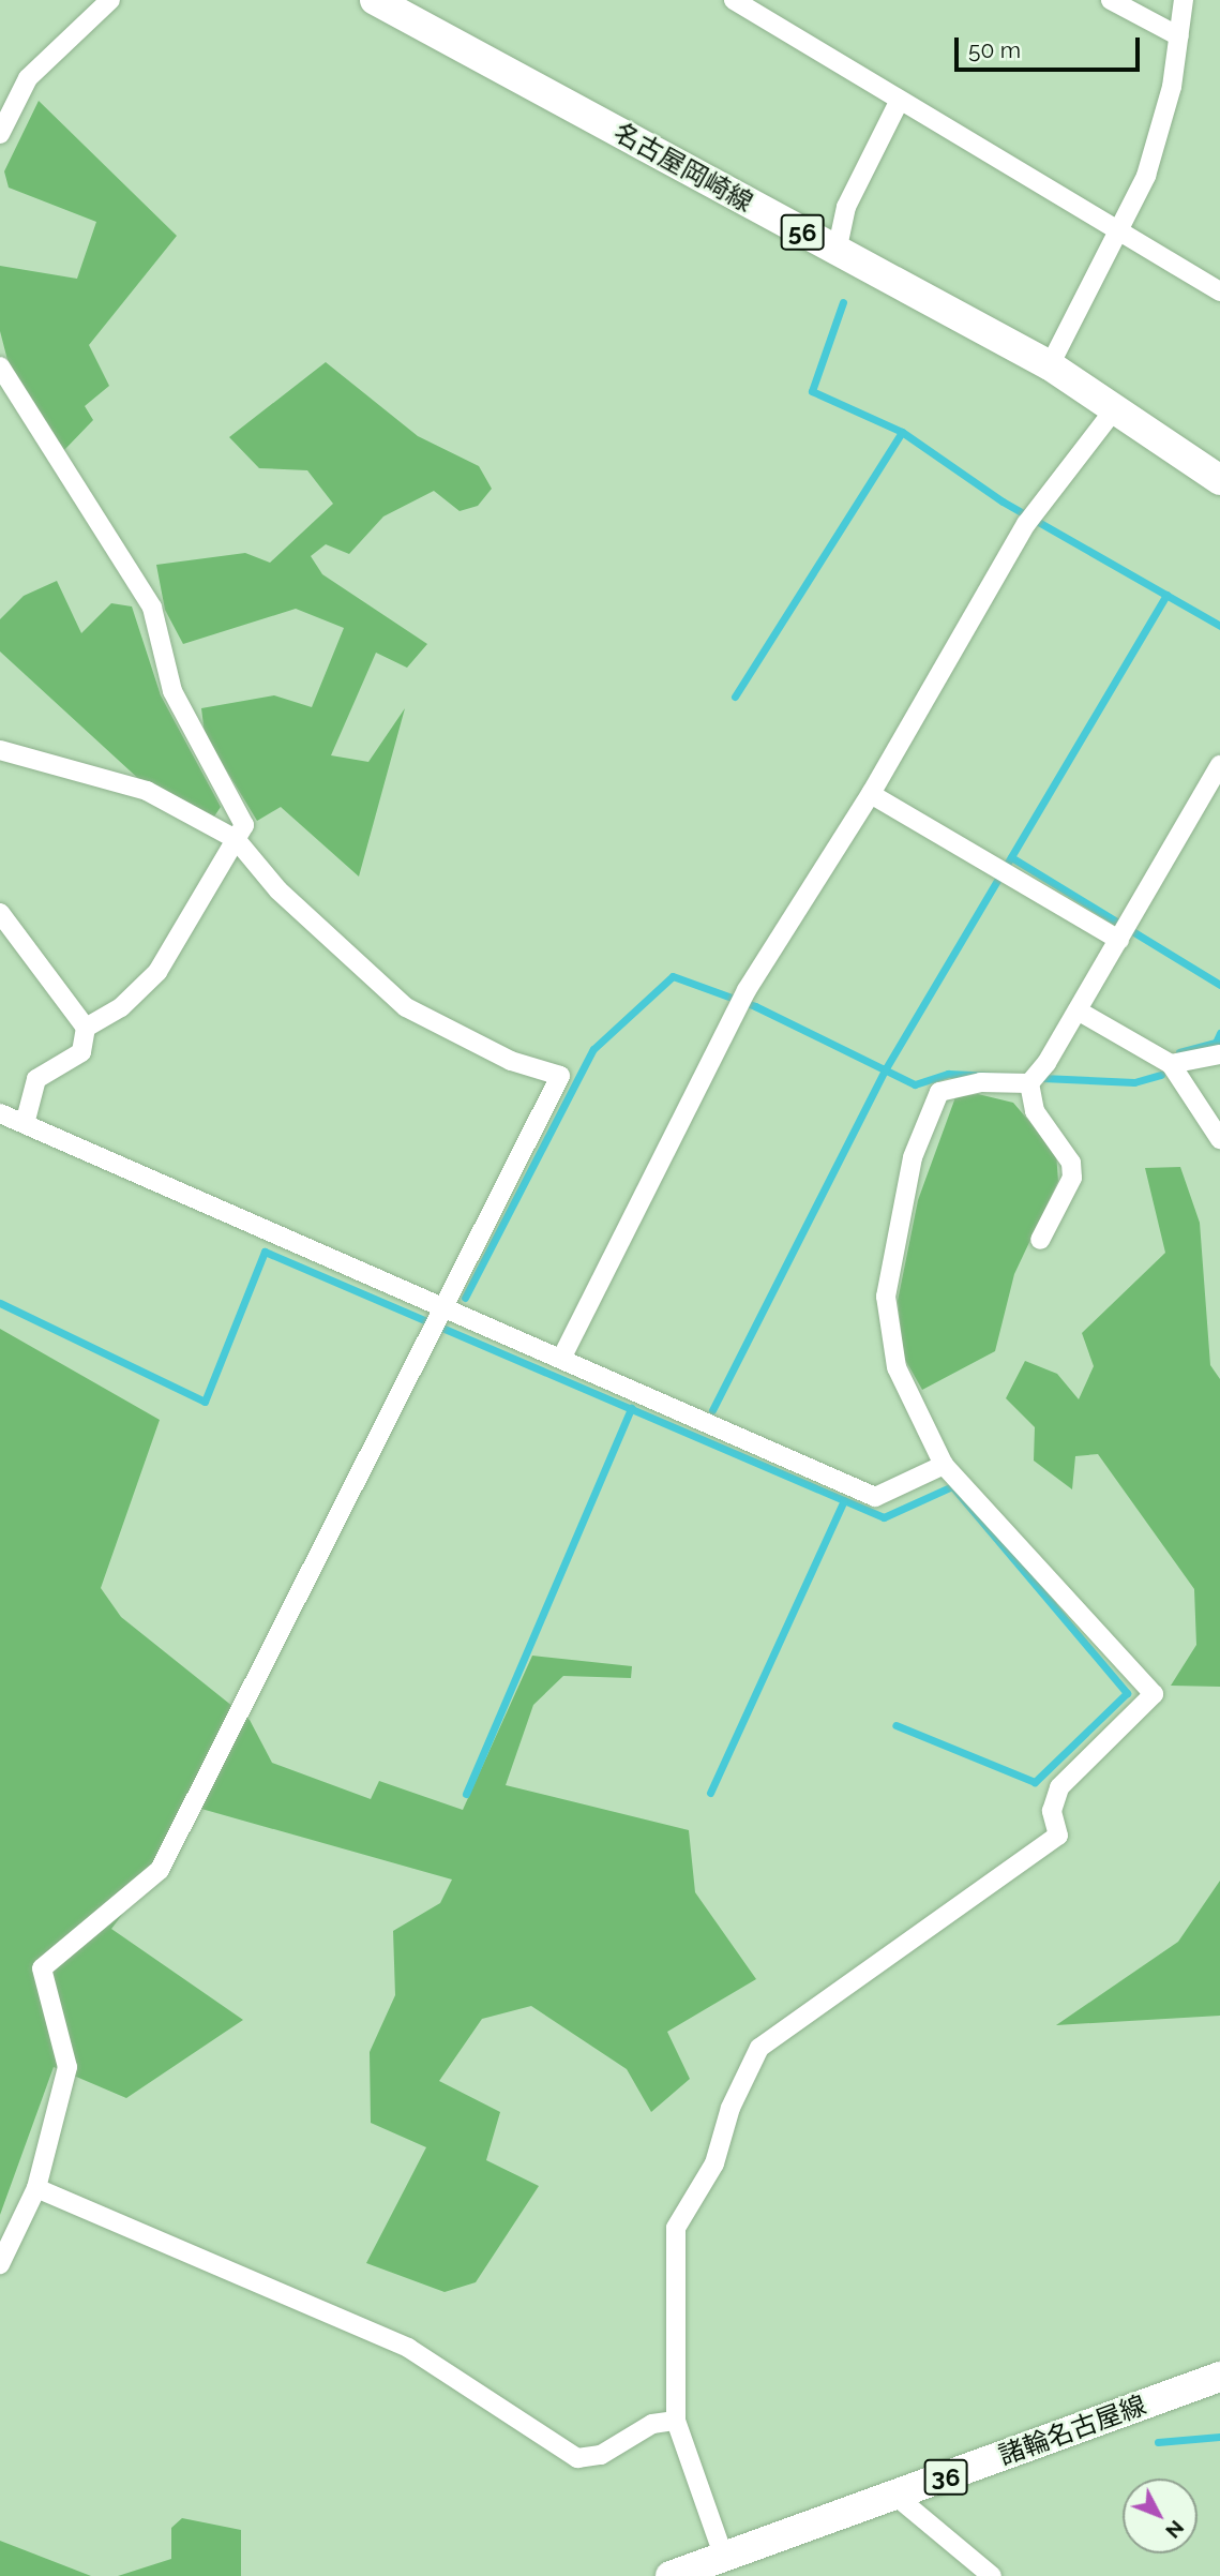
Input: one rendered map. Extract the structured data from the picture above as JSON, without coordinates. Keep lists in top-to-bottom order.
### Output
{
  "streets": {
    "main road": [
      "名古屋岡崎線",
      "56",
      "諸輪名古屋線",
      "36"
    ]
  },
  "scale_bar": "50 m",
  "north": "bottom right"
}
